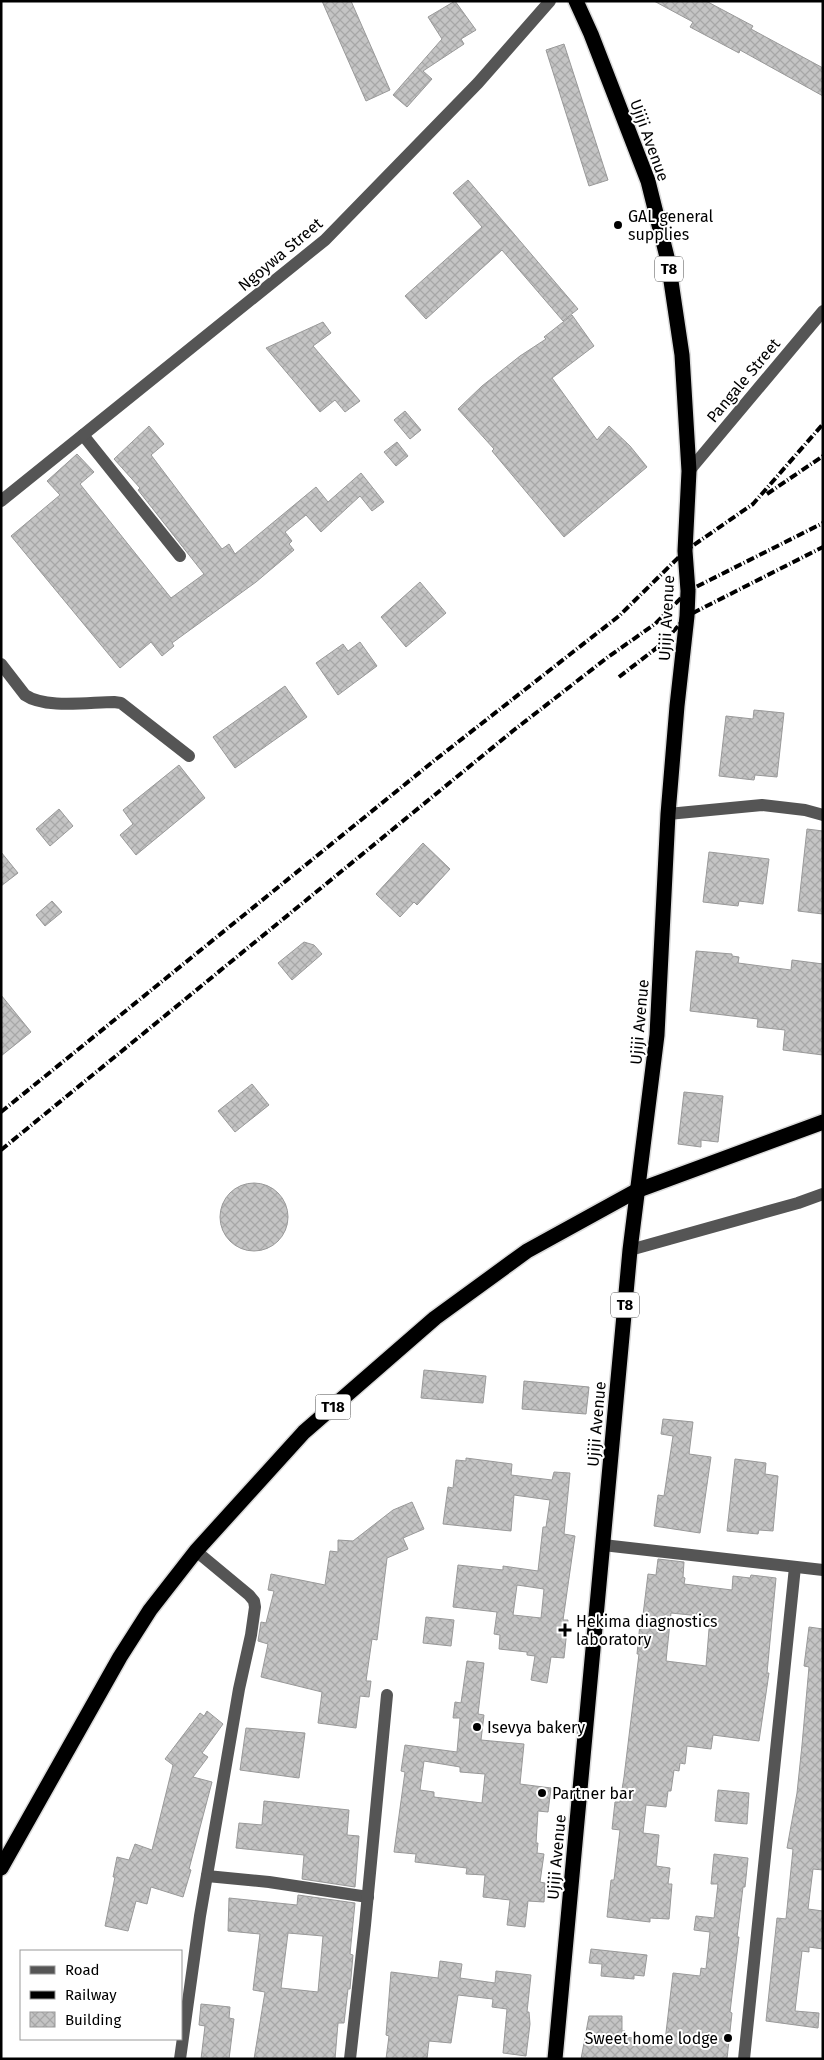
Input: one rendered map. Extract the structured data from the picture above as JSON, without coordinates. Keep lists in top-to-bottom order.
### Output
{
  "streets": {
    "highway": ["Ujiji Avenue", "T8", "T18"],
    "street": ["Ngoywa Street", "Pangale Street"]
  },
  "crossings": [
    ["Ujiji Avenue", "Pangale Street"],
    ["Ujiji Avenue", "T18"]
  ],
  "places": {
    "other": [
      "GAL general supplies",
      "Isevya bakery",
      "Partner bar",
      "Sweet home lodge"
    ],
    "health": ["Hekima diagnostics laboratory"]
  },
  "legend": ["Road", "Railway", "Building"]
}
